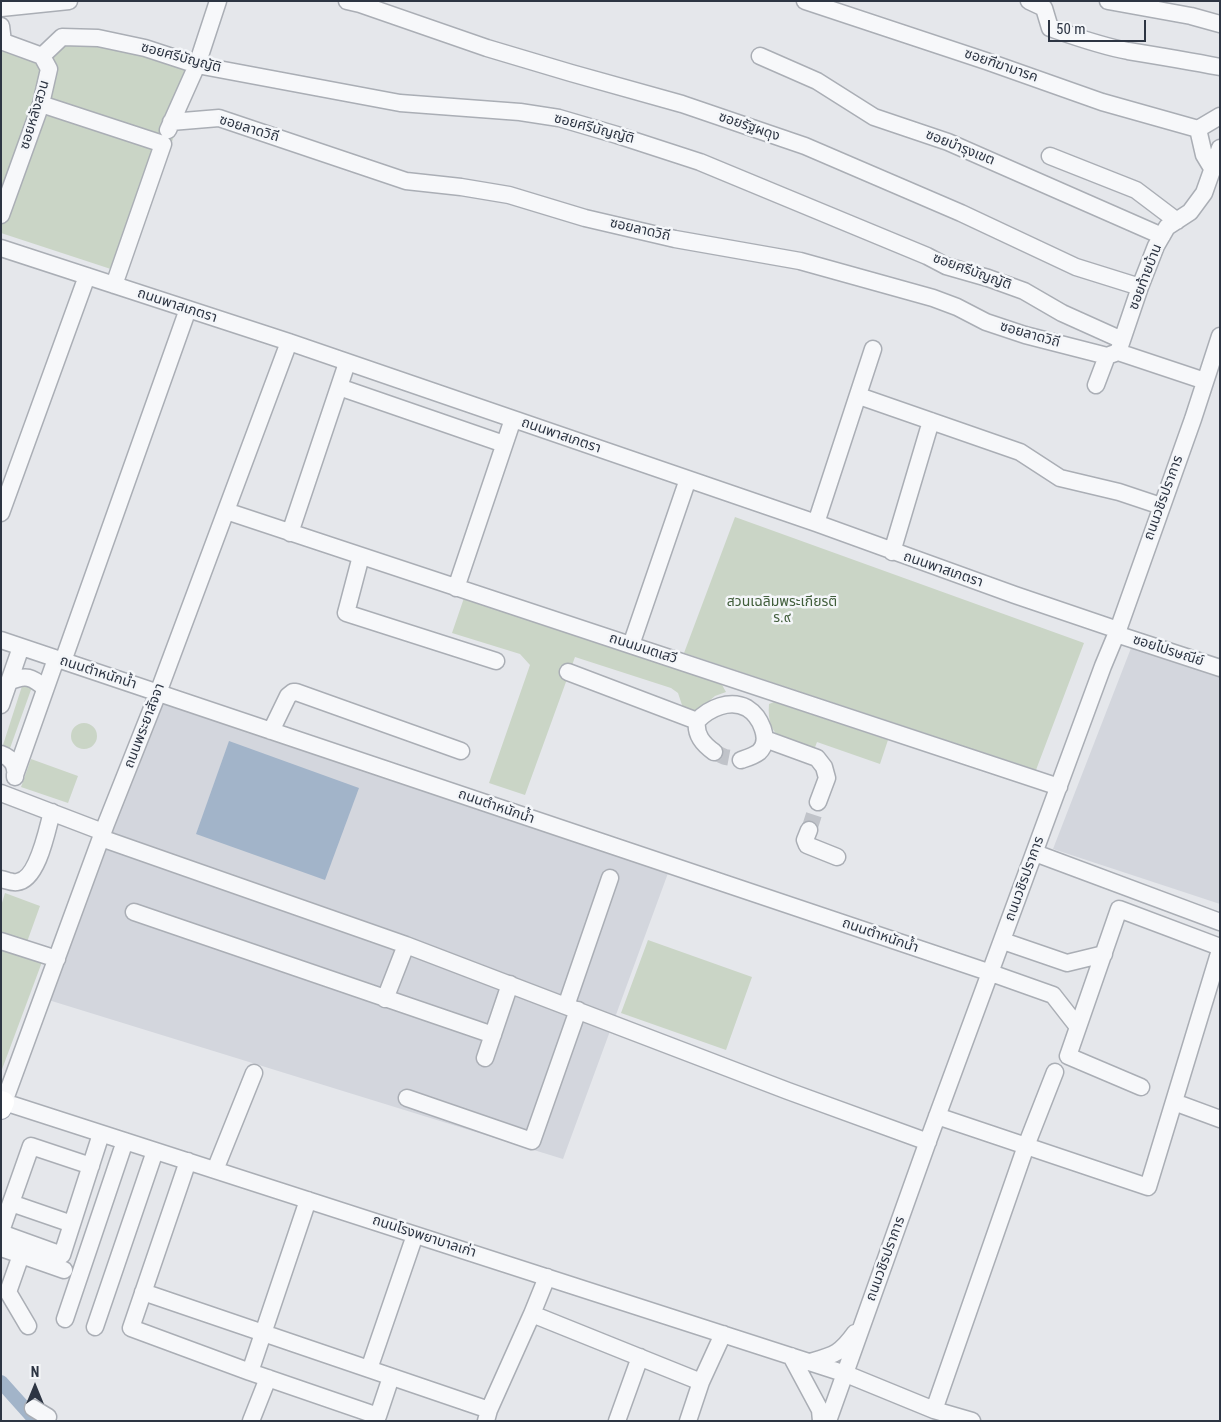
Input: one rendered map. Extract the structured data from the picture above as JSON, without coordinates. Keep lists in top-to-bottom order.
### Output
{
  "streets": {
    "street": [
      "ซอยศรีบัญญัติ",
      "ซอยฑีฆามารค",
      "ซอยหลังสวน",
      "ซอยรัฐผดุง",
      "ซอยลาดวิถี",
      "ซอยบำรุงเขต",
      "ซอยท้ายบ้าน",
      "ถนนพาสเภตรา",
      "ถนนวชิรปราการ",
      "ถนนมนตเสวี",
      "ซอยไปรษณีย์",
      "ถนนตำหนักน้ำ",
      "ถนนพระยาสัจจา",
      "ถนนโรงพยาบาลเก่า"
    ]
  },
  "crossings": [
    ["ซอยศรีบัญญัติ", "ซอยหลังสวน"],
    ["ซอยศรีบัญญัติ", "ซอยลาดวิถี"],
    ["ซอยศรีบัญญัติ", "ซอยท้ายบ้าน"],
    ["ซอยรัฐผดุง", "ซอยท้ายบ้าน"],
    ["ซอยลาดวิถี", "ซอยท้ายบ้าน"],
    ["ซอยลาดวิถี", "ถนนวชิรปราการ"],
    ["ซอยบำรุงเขต", "ซอยท้ายบ้าน"],
    ["ถนนพาสเภตรา", "ถนนวชิรปราการ"],
    ["ถนนพาสเภตรา", "ซอยไปรษณีย์"],
    ["ถนนพาสเภตรา", "ถนนพระยาสัจจา"],
    ["ถนนวชิรปราการ", "ถนนมนตเสวี"],
    ["ถนนวชิรปราการ", "ซอยไปรษณีย์"],
    ["ถนนวชิรปราการ", "ถนนตำหนักน้ำ"],
    ["ถนนวชิรปราการ", "ถนนโรงพยาบาลเก่า"],
    ["ถนนมนตเสวี", "ถนนพระยาสัจจา"],
    ["ถนนตำหนักน้ำ", "ถนนพระยาสัจจา"],
    ["ถนนพระยาสัจจา", "ถนนโรงพยาบาลเก่า"]
  ],
  "parks": ["สวนเฉลิมพระเกียรติ ร.๙"],
  "scale_bar": "50 m",
  "north": "top"
}
